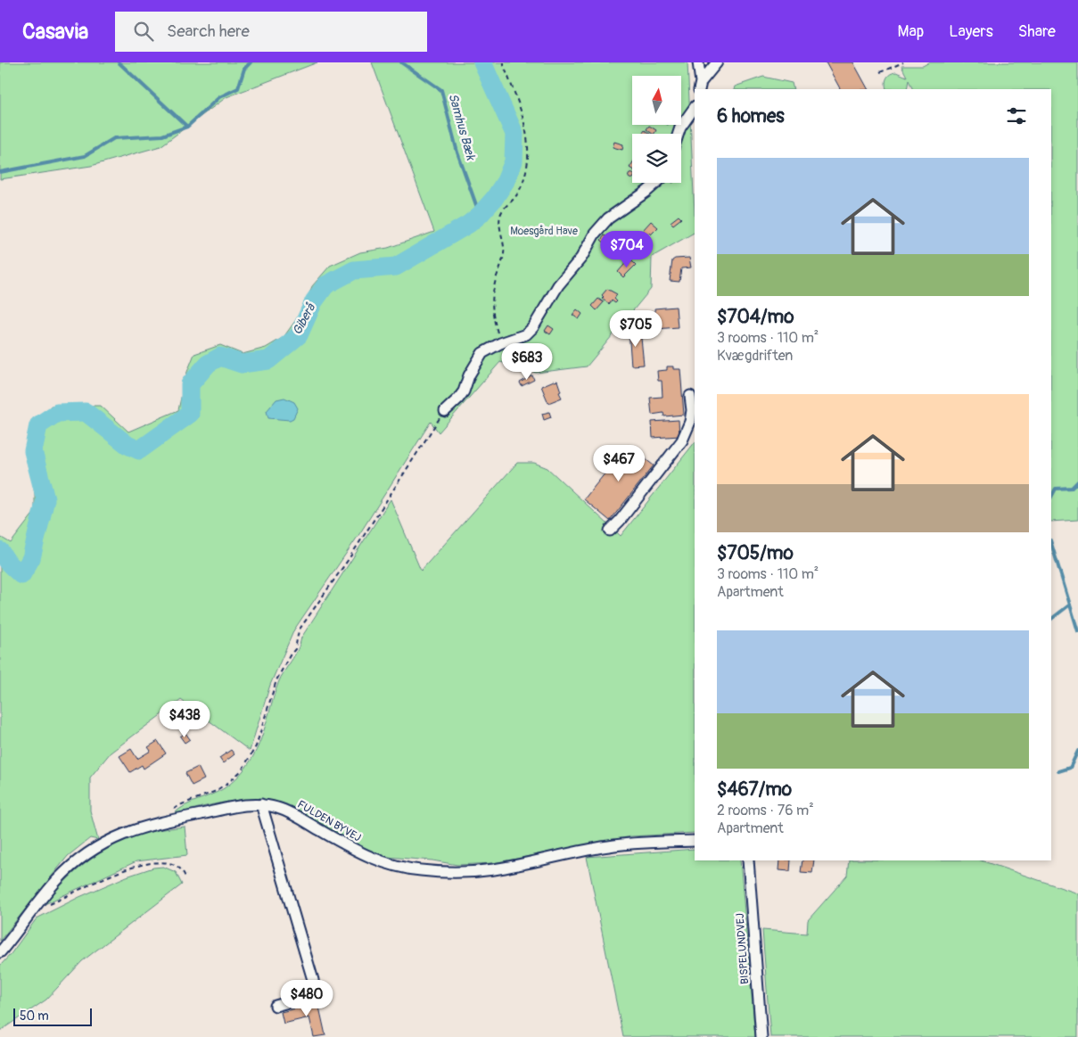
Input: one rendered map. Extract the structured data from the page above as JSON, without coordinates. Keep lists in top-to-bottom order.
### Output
{
  "streets": {
    "street": ["FULDEN BYVEJ", "BISPELUNDVEJ"]
  },
  "water": ["Samhus Bæk", "Giberå"],
  "parks": ["Moesgård Have"],
  "scale_bar": "50 m",
  "north": "top",
  "page": {
    "header": "Casavia",
    "search": "Search here",
    "nav": ["Map", "Layers", "Share"],
    "heading": "6 homes",
    "list": [
      {
        "name": "$704/mo",
        "note": "3 rooms · 110 m² · Kvægdriften"
      },
      {
        "name": "$705/mo",
        "note": "3 rooms · 110 m² · Apartment"
      },
      {
        "name": "$467/mo",
        "note": "2 rooms · 76 m² · Apartment"
      }
    ],
    "price": [
      "$704",
      "$705",
      "$683",
      "$467",
      "$438",
      "$480"
    ],
    "scale": "50 m"
  }
}
